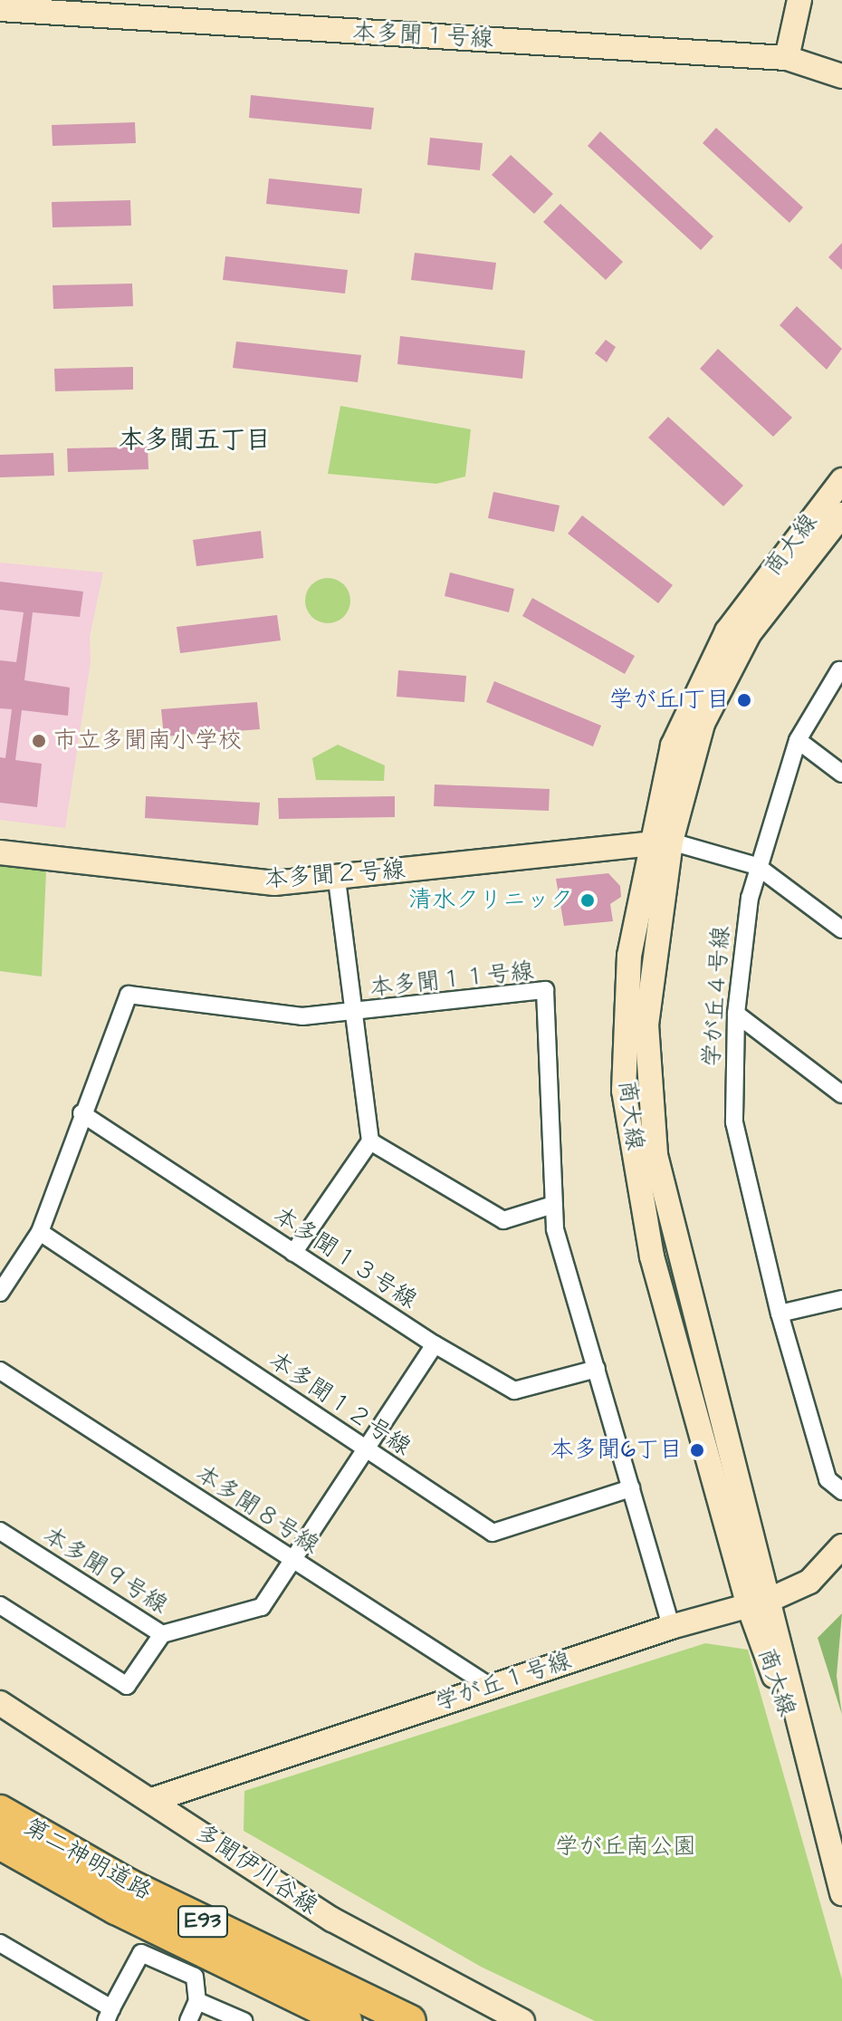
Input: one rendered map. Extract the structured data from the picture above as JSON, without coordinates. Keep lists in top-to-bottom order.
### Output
{
  "streets": {
    "highway": ["第二神明道路", "E93"],
    "street": [
      "本多聞１号線",
      "商大線",
      "本多聞２号線",
      "本多聞１１号線",
      "学が丘４号線",
      "本多聞１３号線",
      "本多聞１２号線",
      "本多聞８号線",
      "本多聞９号線",
      "学が丘１号線",
      "多聞伊川谷線"
    ]
  },
  "crossings": [
    ["商大線", "本多聞２号線"],
    ["商大線", "学が丘１号線"],
    ["本多聞１１号線", "本多聞１３号線"],
    ["本多聞１１号線", "本多聞１２号線"],
    ["本多聞１１号線", "学が丘１号線"],
    ["本多聞１３号線", "本多聞９号線"],
    ["本多聞１２号線", "本多聞９号線"],
    ["本多聞８号線", "本多聞９号線"],
    ["本多聞８号線", "学が丘１号線"],
    ["学が丘１号線", "多聞伊川谷線"]
  ],
  "districts": ["本多聞五丁目"],
  "parks": ["学が丘南公園"],
  "places": [
    "学が丘1丁目",
    "市立多聞南小学校",
    "清水クリニック",
    "本多聞6丁目"
  ]
}
